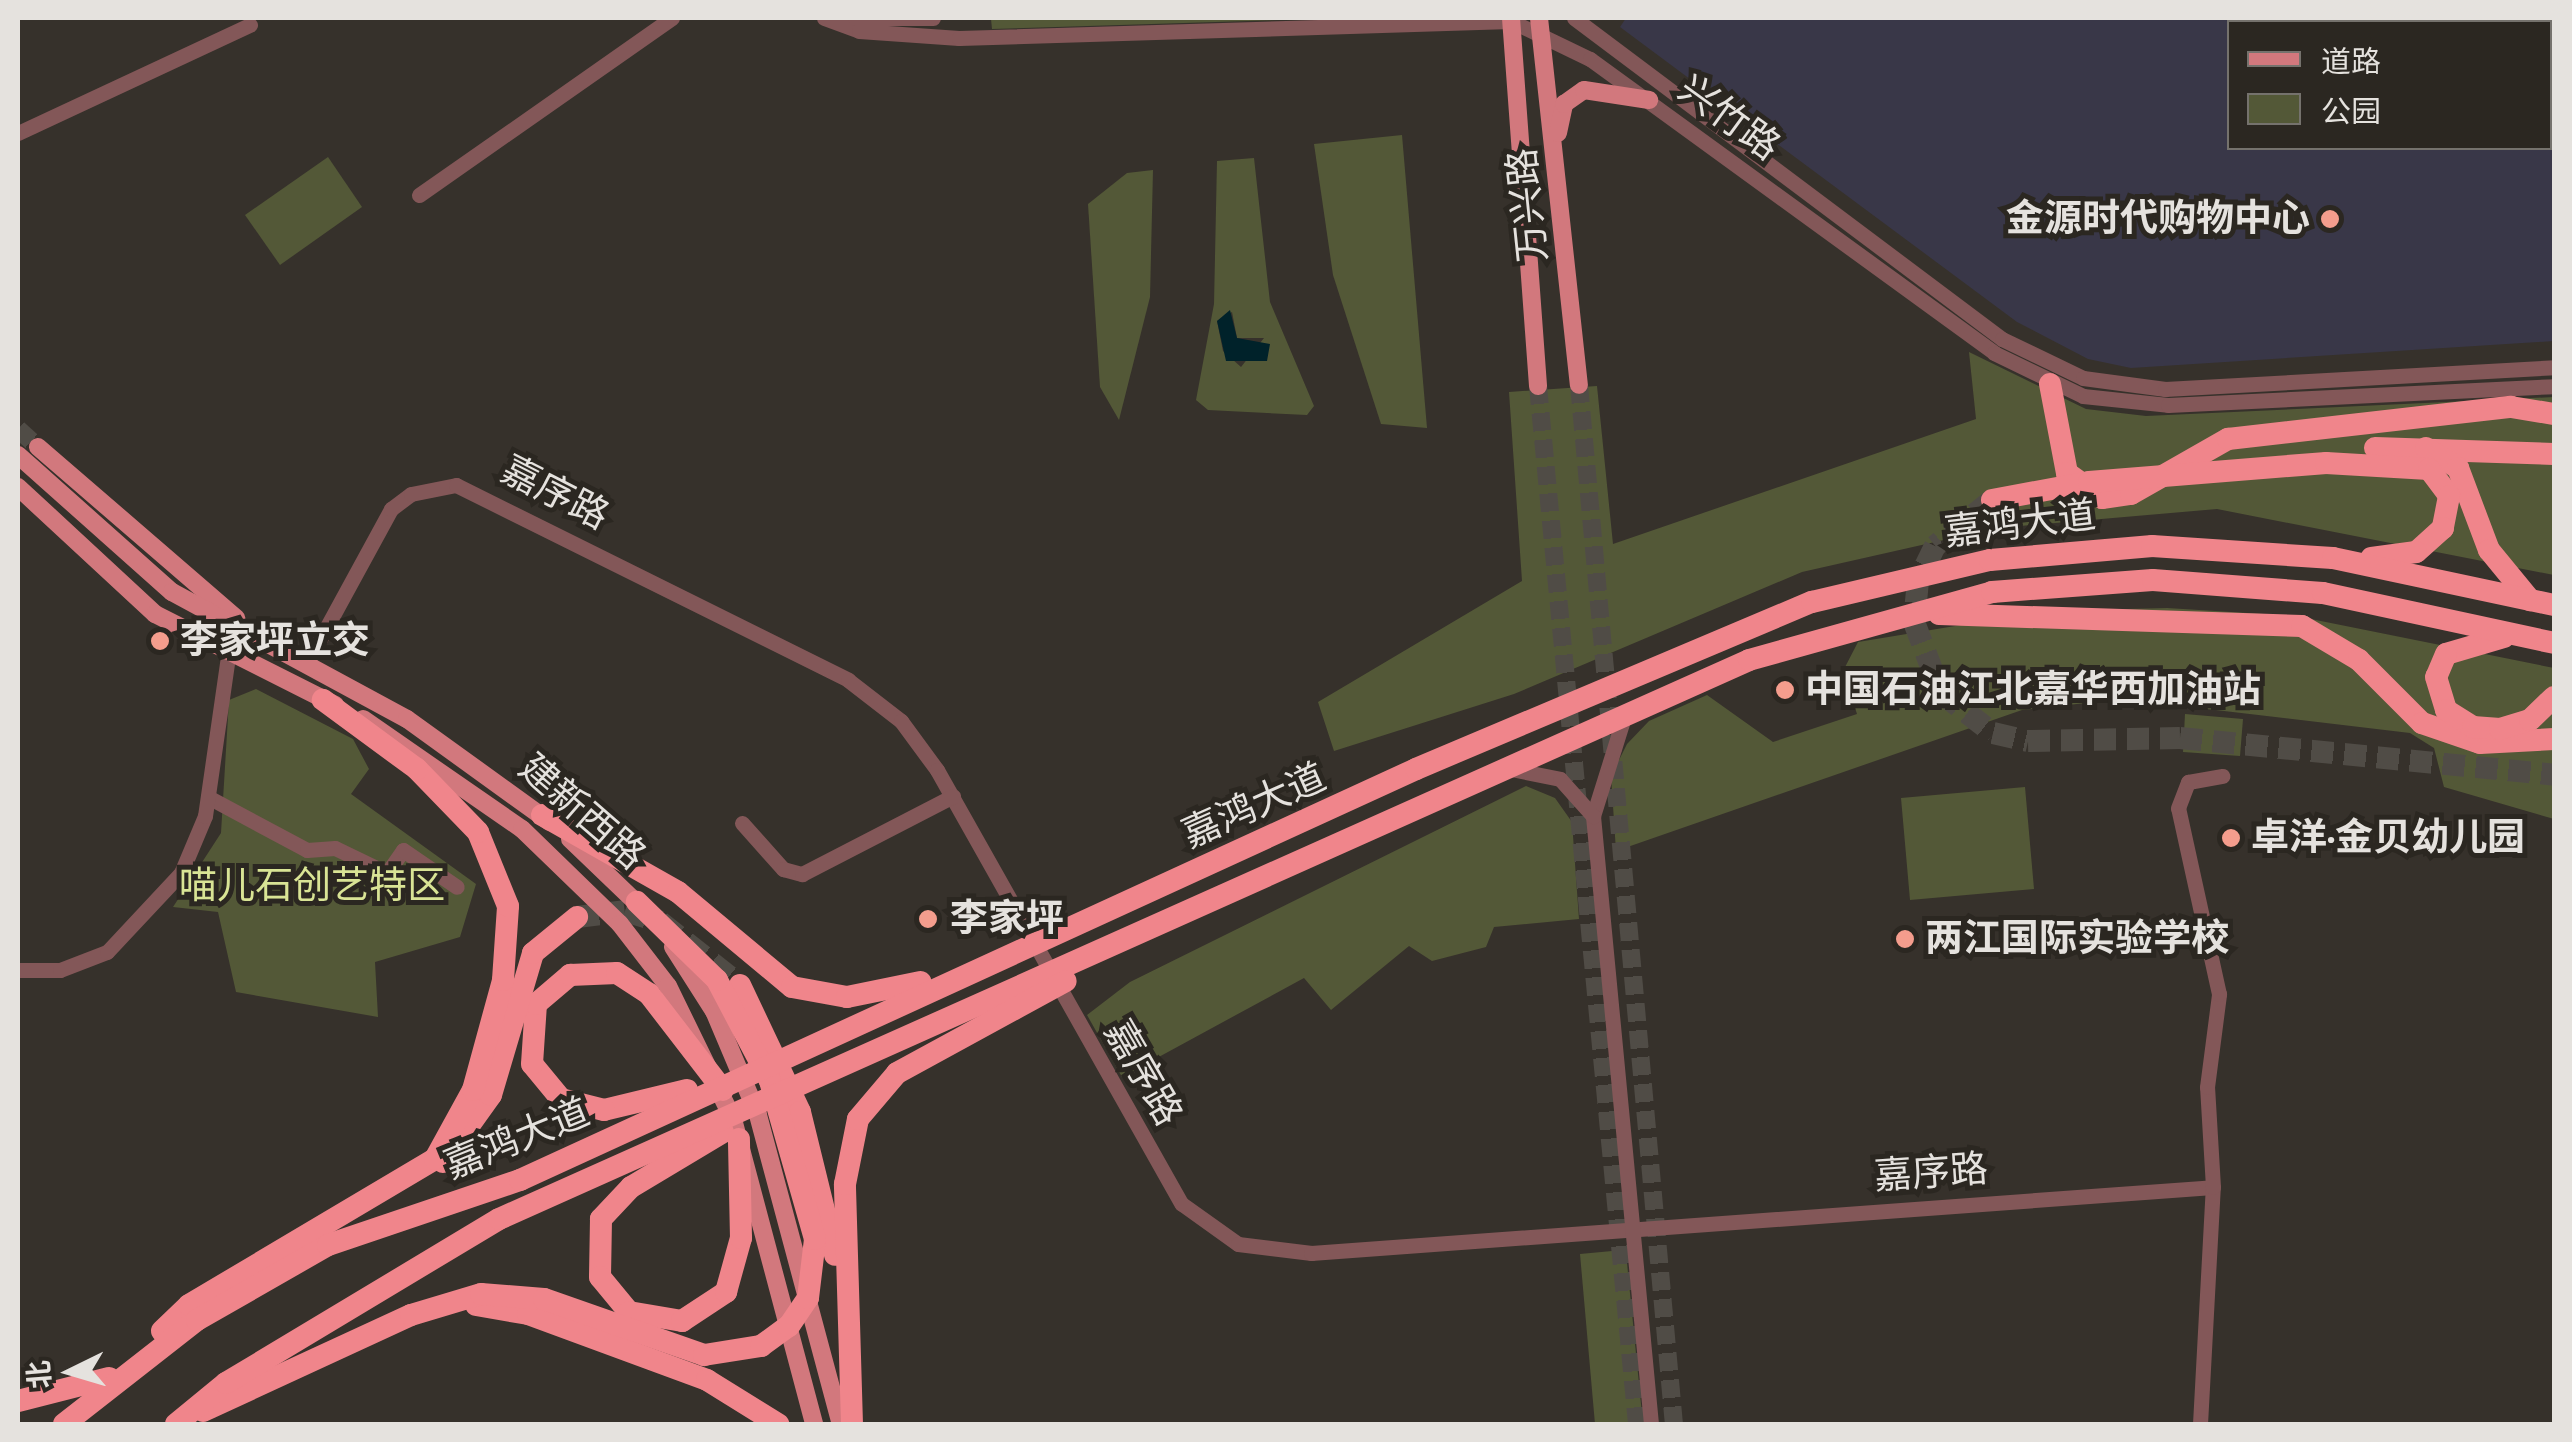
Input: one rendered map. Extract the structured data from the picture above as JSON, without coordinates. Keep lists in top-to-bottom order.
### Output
{
  "streets": {
    "highway": ["嘉鸿大道"],
    "main road": ["万兴路", "建新西路"],
    "street": ["兴竹路", "嘉序路"]
  },
  "crossings": [
    ["兴竹路", "万兴路"],
    ["嘉序路", "建新西路"]
  ],
  "parks": ["喵儿石创艺特区"],
  "places": [
    "金源时代购物中心",
    "李家坪立交",
    "中国石油江北嘉华西加油站",
    "卓洋·金贝幼儿园",
    "李家坪",
    "两江国际实验学校"
  ],
  "legend": ["道路", "公园"],
  "north": "left"
}
